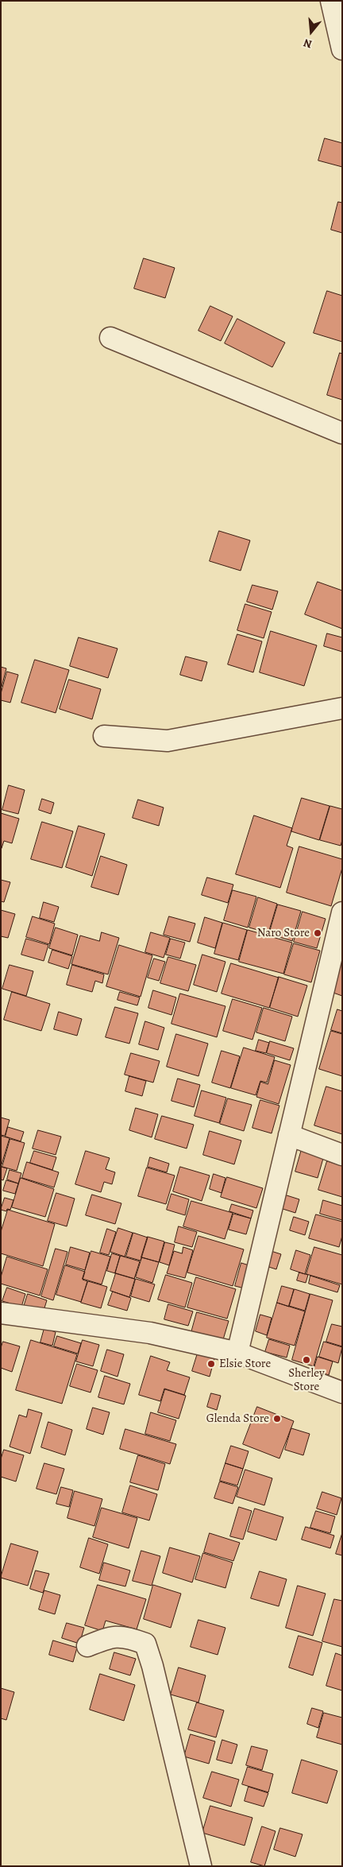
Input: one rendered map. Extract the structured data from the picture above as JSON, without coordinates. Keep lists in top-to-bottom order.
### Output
{
  "places": [
    "Naro Store",
    "Sherley Store",
    "Elsie Store",
    "Glenda Store"
  ],
  "north": "bottom"
}
